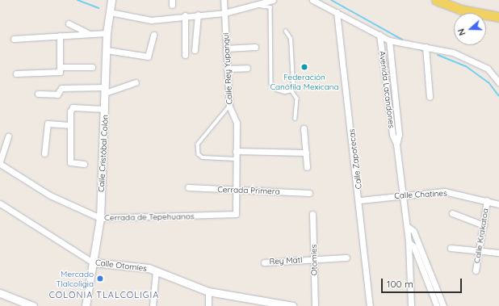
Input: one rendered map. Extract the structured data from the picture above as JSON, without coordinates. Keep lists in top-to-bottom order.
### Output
{
  "streets": {
    "street": [
      "Calle Rey Yupanqui",
      "Avenida Lacandones",
      "Calle Cristóbal Colón",
      "Calle Zapotecas",
      "Cerrada Primera",
      "Calle Chatines",
      "Cerrada de Tepehuanos",
      "Calle Krakatoa",
      "Otomíes",
      "Rey Matl",
      "Calle Otomíes"
    ]
  },
  "crossings": [
    ["Calle Rey Yupanqui", "Cerrada Primera"],
    ["Calle Rey Yupanqui", "Cerrada de Tepehuanos"],
    ["Avenida Lacandones", "Calle Chatines"],
    ["Calle Cristóbal Colón", "Cerrada de Tepehuanos"],
    ["Calle Cristóbal Colón", "Calle Otomíes"],
    ["Calle Zapotecas", "Calle Chatines"],
    ["Calle Chatines", "Calle Krakatoa"],
    ["Otomíes", "Rey Matl"]
  ],
  "districts": ["COLONIA TLALCOLIGIA"],
  "places": ["Federación Canófila Mexicana", "Mercado Tlalcoligia"],
  "scale_bar": "100 m",
  "north": "left"
}
